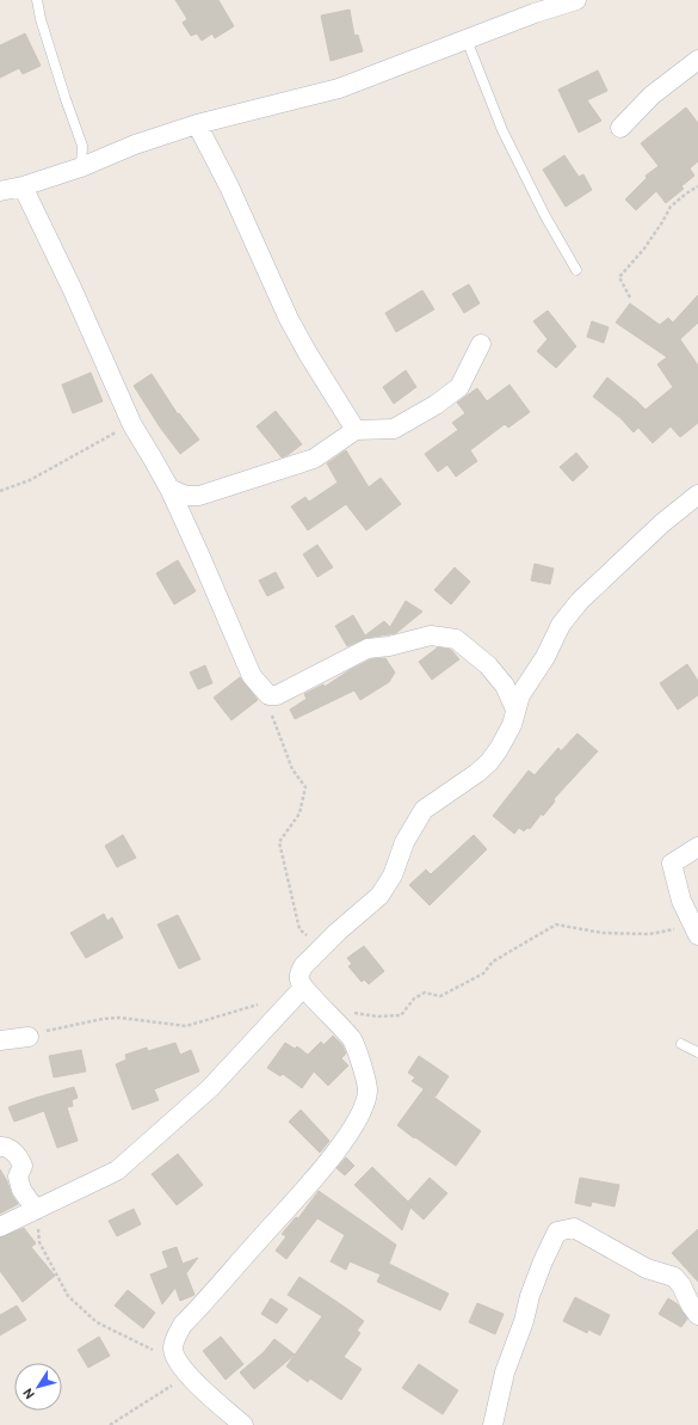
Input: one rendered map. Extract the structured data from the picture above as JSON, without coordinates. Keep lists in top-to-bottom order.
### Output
{
  "north": "bottom left"
}
